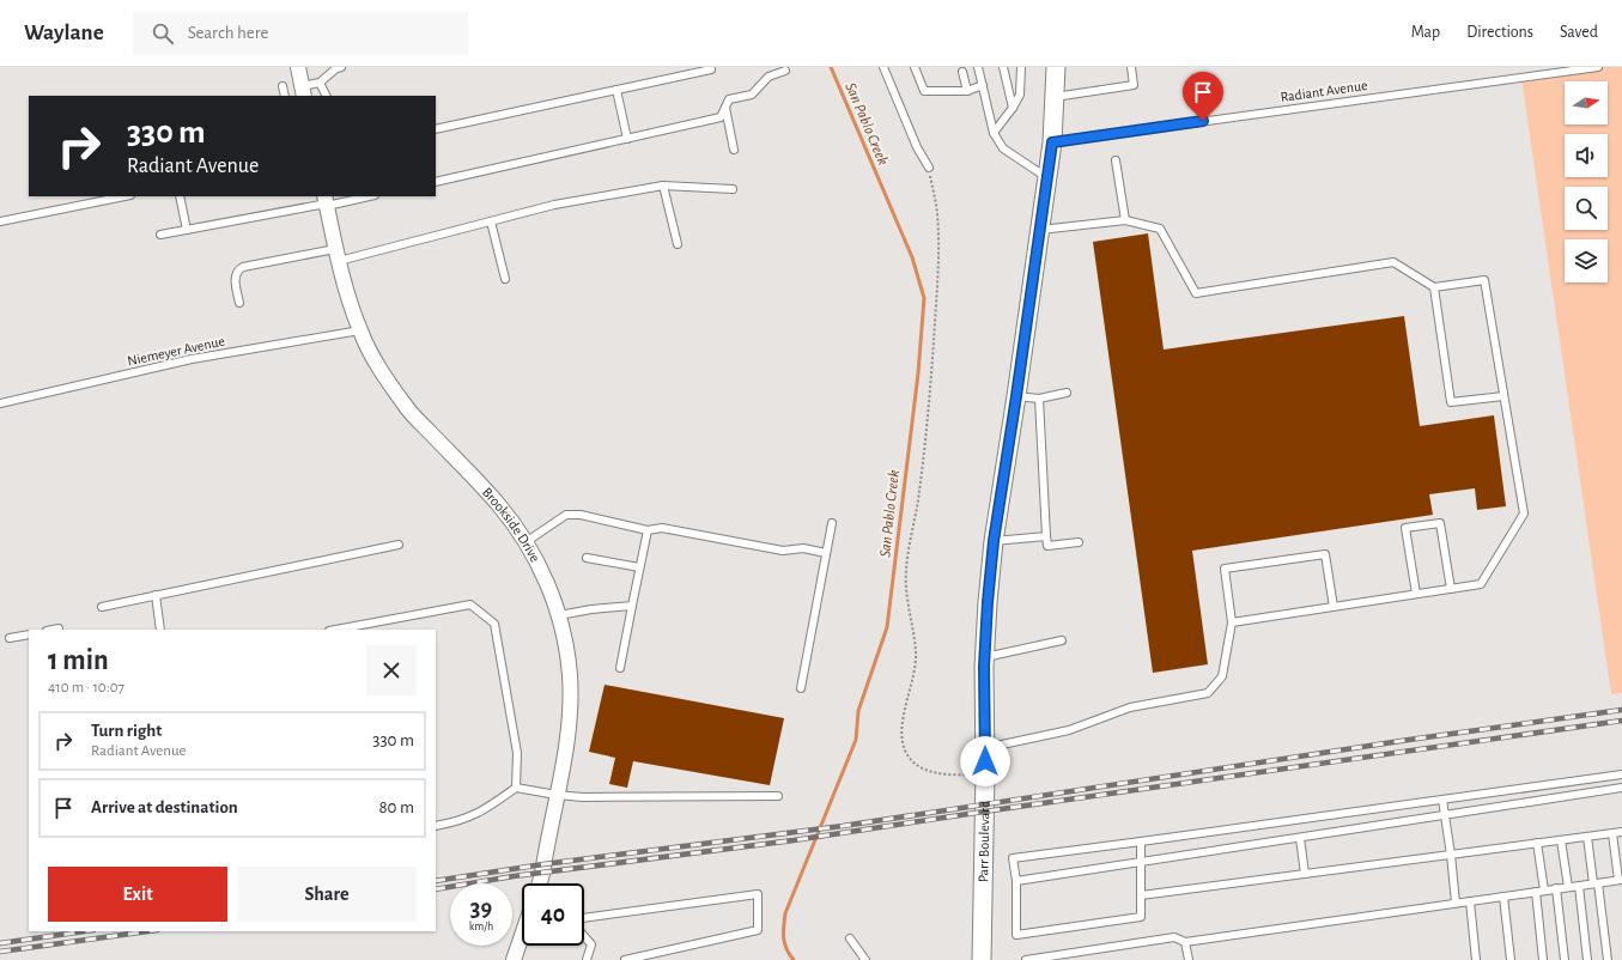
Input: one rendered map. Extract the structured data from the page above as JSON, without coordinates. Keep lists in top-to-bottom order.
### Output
{
  "streets": {
    "street": ["Brookside Drive", "Parr Boulevard"],
    "lane": ["Radiant Avenue", "Niemeyer Avenue"]
  },
  "crossings": [
    ["Radiant Avenue", "Parr Boulevard"],
    ["Niemeyer Avenue", "Brookside Drive"]
  ],
  "water": ["San Pablo Creek"],
  "north": "right",
  "page": {
    "header": "Waylane",
    "search": "Search here",
    "nav": ["Map", "Directions", "Saved"],
    "turn": ["330 m", "Radiant Avenue"],
    "heading": ["1 min", "410 m · 10:07"],
    "list": [
      {
        "name": "Turn right",
        "note": "Radiant Avenue",
        "value": "330 m"
      },
      {
        "name": "Arrive at destination",
        "value": "80 m"
      }
    ],
    "buttons": ["Exit", "Share"],
    "speed": "39 km/h",
    "limit": "40"
  }
}
